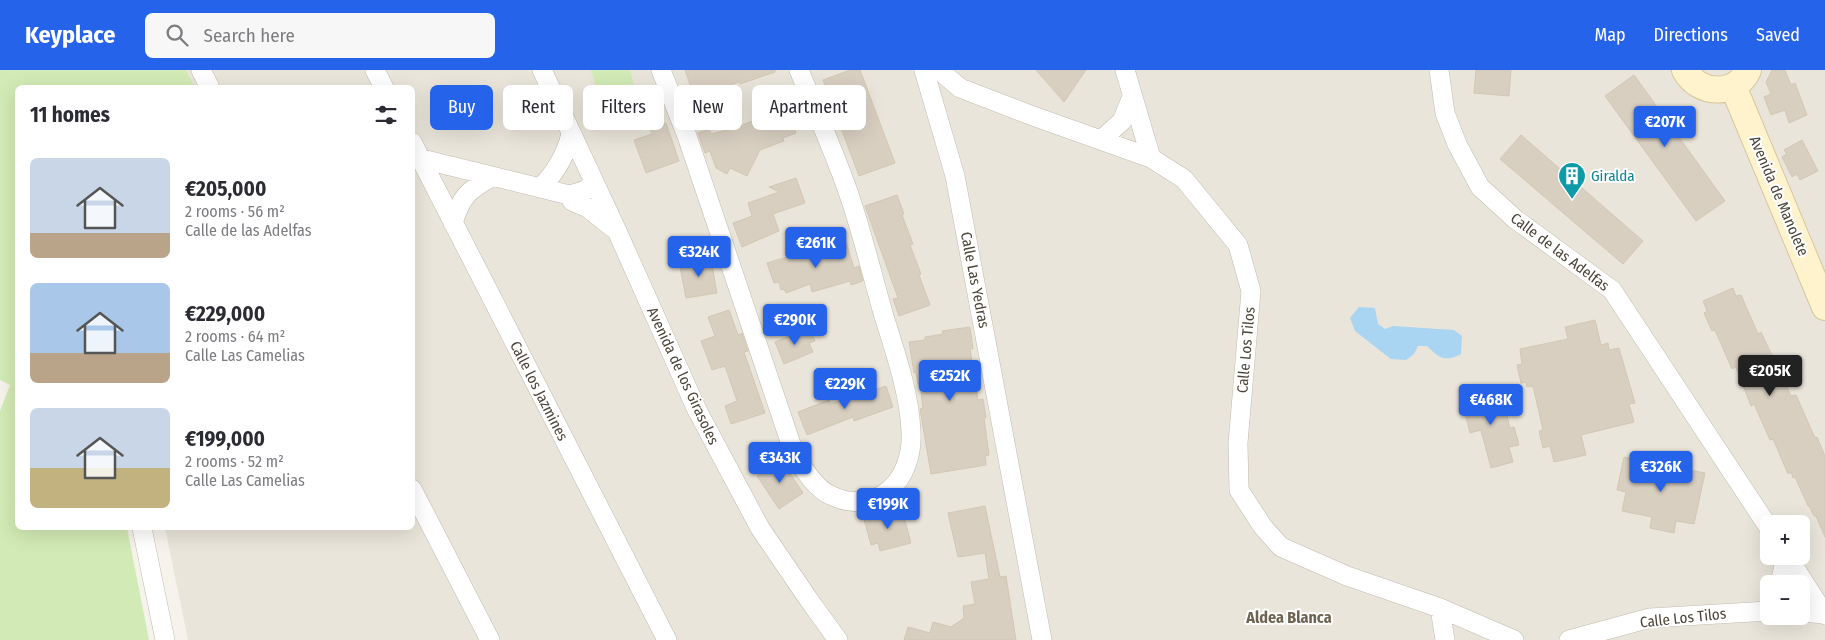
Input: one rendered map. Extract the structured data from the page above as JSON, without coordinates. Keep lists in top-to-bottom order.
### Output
{
  "streets": {
    "street": [
      "Avenida de Manolete",
      "Calle de las Adelfas",
      "Calle Las Yedras",
      "Calle Los Tilos",
      "Avenida de los Girasoles",
      "Calle los Jazmines"
    ]
  },
  "districts": ["Aldea Blanca"],
  "places": {
    "building": ["Giralda"]
  },
  "page": {
    "header": "Keyplace",
    "search": "Search here",
    "nav": ["Map", "Directions", "Saved"],
    "chip": [
      "Buy",
      "Rent",
      "Filters",
      "New",
      "Apartment"
    ],
    "heading": "11 homes",
    "price": [
      "€207K",
      "€261K",
      "€324K",
      "€290K",
      "€205K",
      "€252K",
      "€229K",
      "€468K",
      "€343K",
      "€326K",
      "€199K"
    ],
    "list": [
      {
        "name": "€205,000",
        "note": "2 rooms · 56 m² · Calle de las Adelfas"
      },
      {
        "name": "€229,000",
        "note": "2 rooms · 64 m² · Calle Las Camelias"
      },
      {
        "name": "€199,000",
        "note": "2 rooms · 52 m² · Calle Las Camelias"
      }
    ],
    "map_buttons": ["+", "−"]
  }
}
